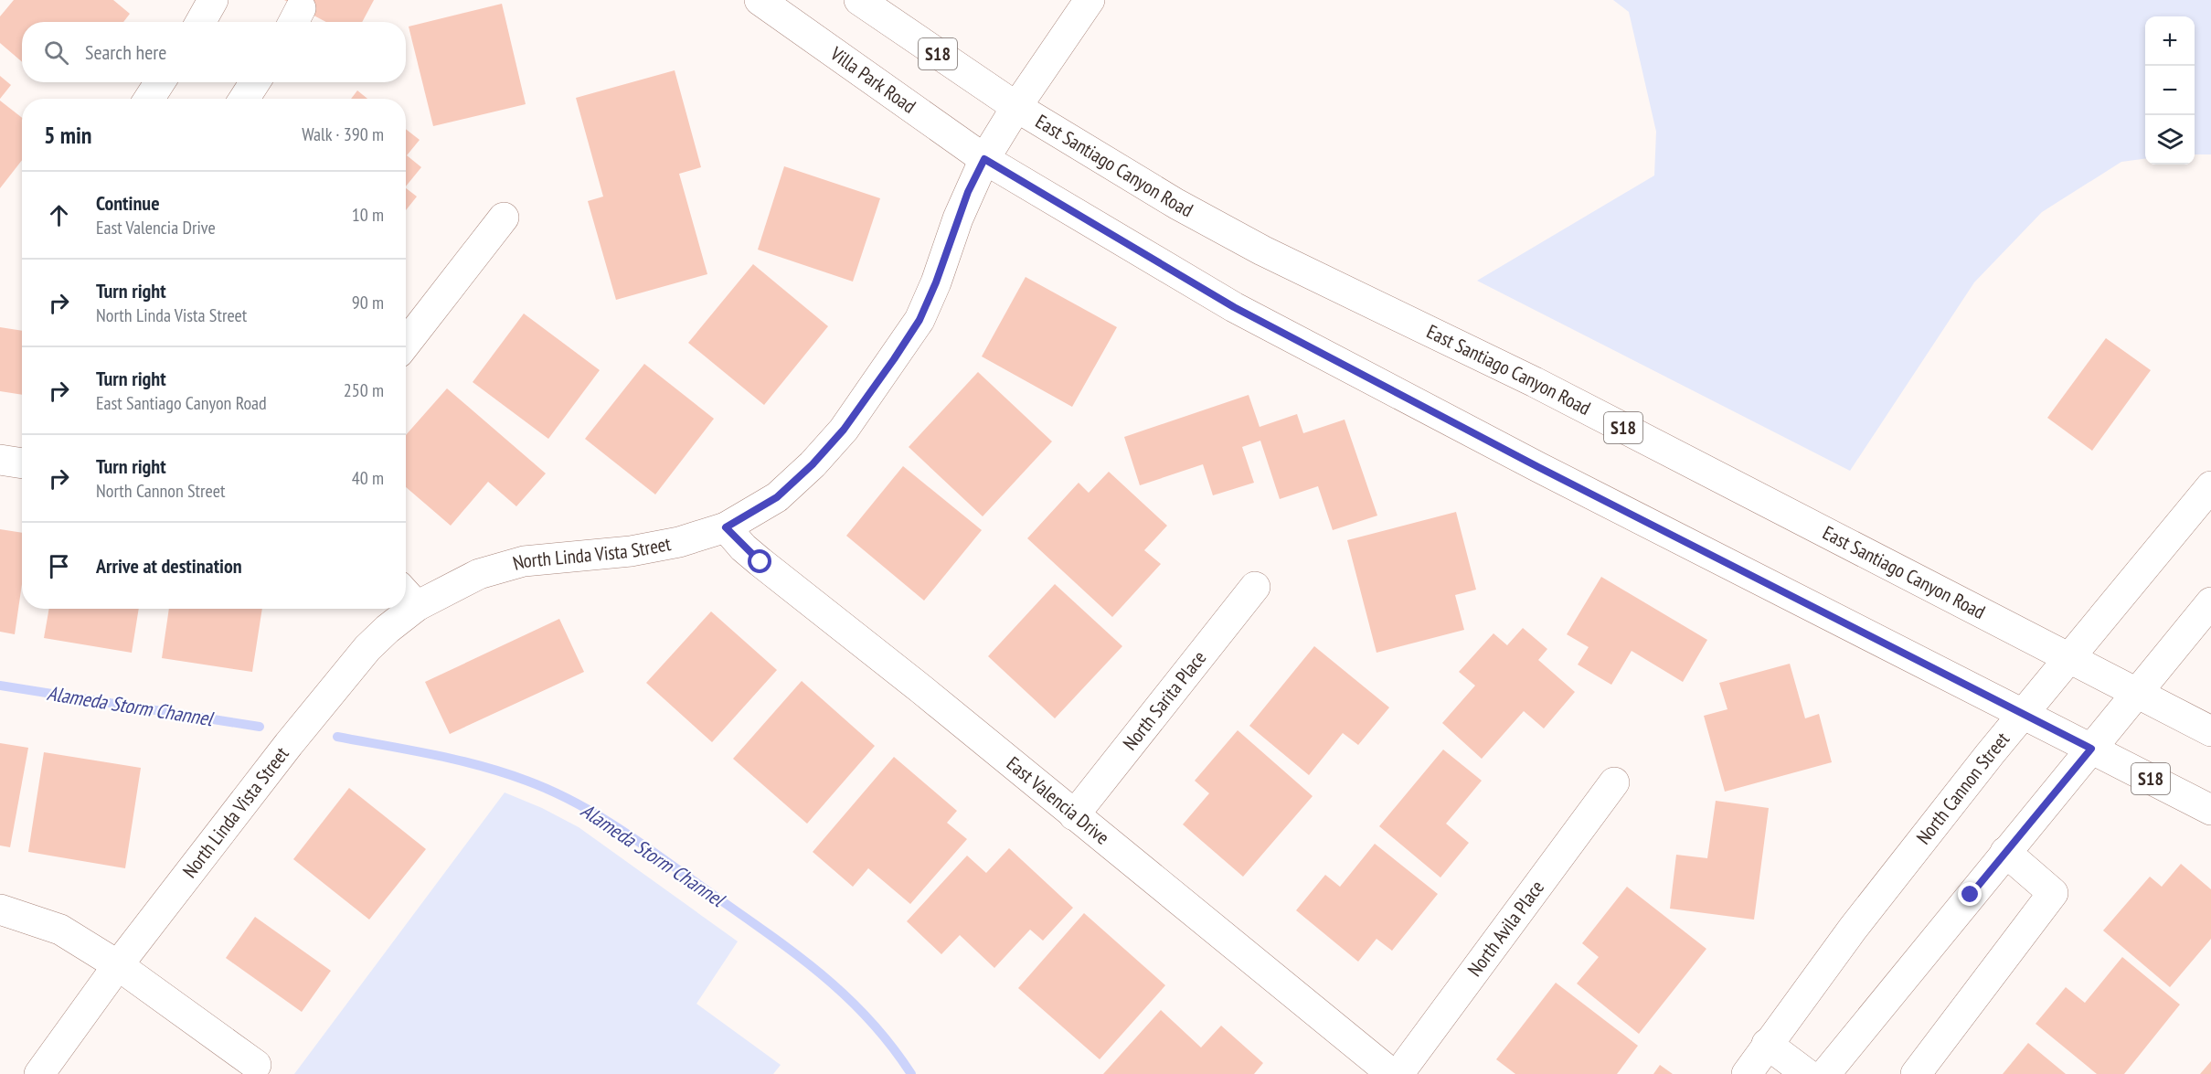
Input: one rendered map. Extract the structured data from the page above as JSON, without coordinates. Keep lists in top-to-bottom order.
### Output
{
  "streets": {
    "main road": [
      "S18",
      "Villa Park Road",
      "East Santiago Canyon Road",
      "North Linda Vista Street",
      "North Sarita Place",
      "North Cannon Street",
      "East Valencia Drive",
      "North Avila Place"
    ]
  },
  "crossings": [
    ["S18", "Villa Park Road"],
    ["S18", "East Santiago Canyon Road"],
    ["S18", "North Linda Vista Street"],
    ["S18", "North Cannon Street"],
    ["Villa Park Road", "North Linda Vista Street"],
    ["East Santiago Canyon Road", "North Linda Vista Street"],
    ["East Santiago Canyon Road", "North Cannon Street"],
    ["North Linda Vista Street", "East Valencia Drive"],
    ["North Sarita Place", "East Valencia Drive"]
  ],
  "water": ["Alameda Storm Channel"],
  "page": {
    "map_buttons": ["+", "−"],
    "search": "Search here",
    "heading": ["5 min", "Walk · 390 m"],
    "list": [
      ["Continue", "East Valencia Drive", "10 m"],
      ["Turn right", "North Linda Vista Street", "90 m"],
      ["Turn right", "East Santiago Canyon Road", "250 m"],
      ["Turn right", "North Cannon Street", "40 m"],
      "Arrive at destination"
    ]
  }
}
